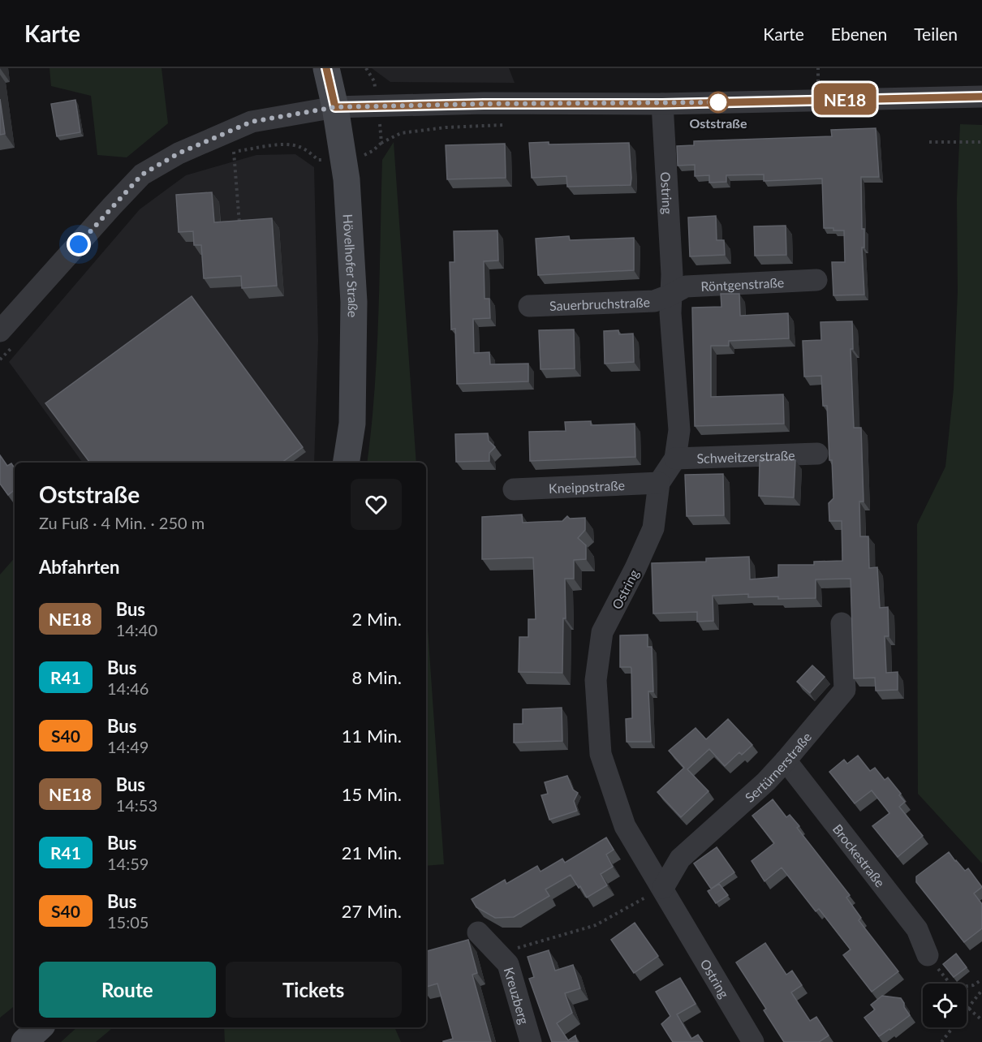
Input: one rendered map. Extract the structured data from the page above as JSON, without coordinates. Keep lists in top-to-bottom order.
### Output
{
  "streets": {
    "main road": ["Hövelhofer Straße"],
    "street": [
      "Ostring",
      "Röntgenstraße",
      "Sauerbruchstraße",
      "Schweitzerstraße",
      "Kneippstraße",
      "Sertürnerstraße",
      "Brockestraße",
      "Kreuzberg"
    ]
  },
  "crossings": [
    ["Ostring", "Röntgenstraße"],
    ["Ostring", "Sauerbruchstraße"],
    ["Ostring", "Schweitzerstraße"],
    ["Ostring", "Kneippstraße"],
    ["Ostring", "Sertürnerstraße"],
    ["Röntgenstraße", "Sauerbruchstraße"],
    ["Sertürnerstraße", "Brockestraße"]
  ],
  "places": ["Oststraße"],
  "lines": ["bus line NE18"],
  "page": {
    "header": "Karte",
    "nav": ["Karte", "Ebenen", "Teilen"],
    "on_map": "NE18",
    "heading": [
      ["Oststraße", "Zu Fuß · 4 Min. · 250 m"],
      "Abfahrten"
    ],
    "list": [
      {
        "mark": "NE18",
        "name": "Bus",
        "note": "14:40",
        "value": "2 Min."
      },
      {
        "mark": "R41",
        "name": "Bus",
        "note": "14:46",
        "value": "8 Min."
      },
      {
        "mark": "S40",
        "name": "Bus",
        "note": "14:49",
        "value": "11 Min."
      },
      {
        "mark": "NE18",
        "name": "Bus",
        "note": "14:53",
        "value": "15 Min."
      },
      {
        "mark": "R41",
        "name": "Bus",
        "note": "14:59",
        "value": "21 Min."
      },
      {
        "mark": "S40",
        "name": "Bus",
        "note": "15:05",
        "value": "27 Min."
      }
    ],
    "buttons": ["Route", "Tickets"]
  }
}
